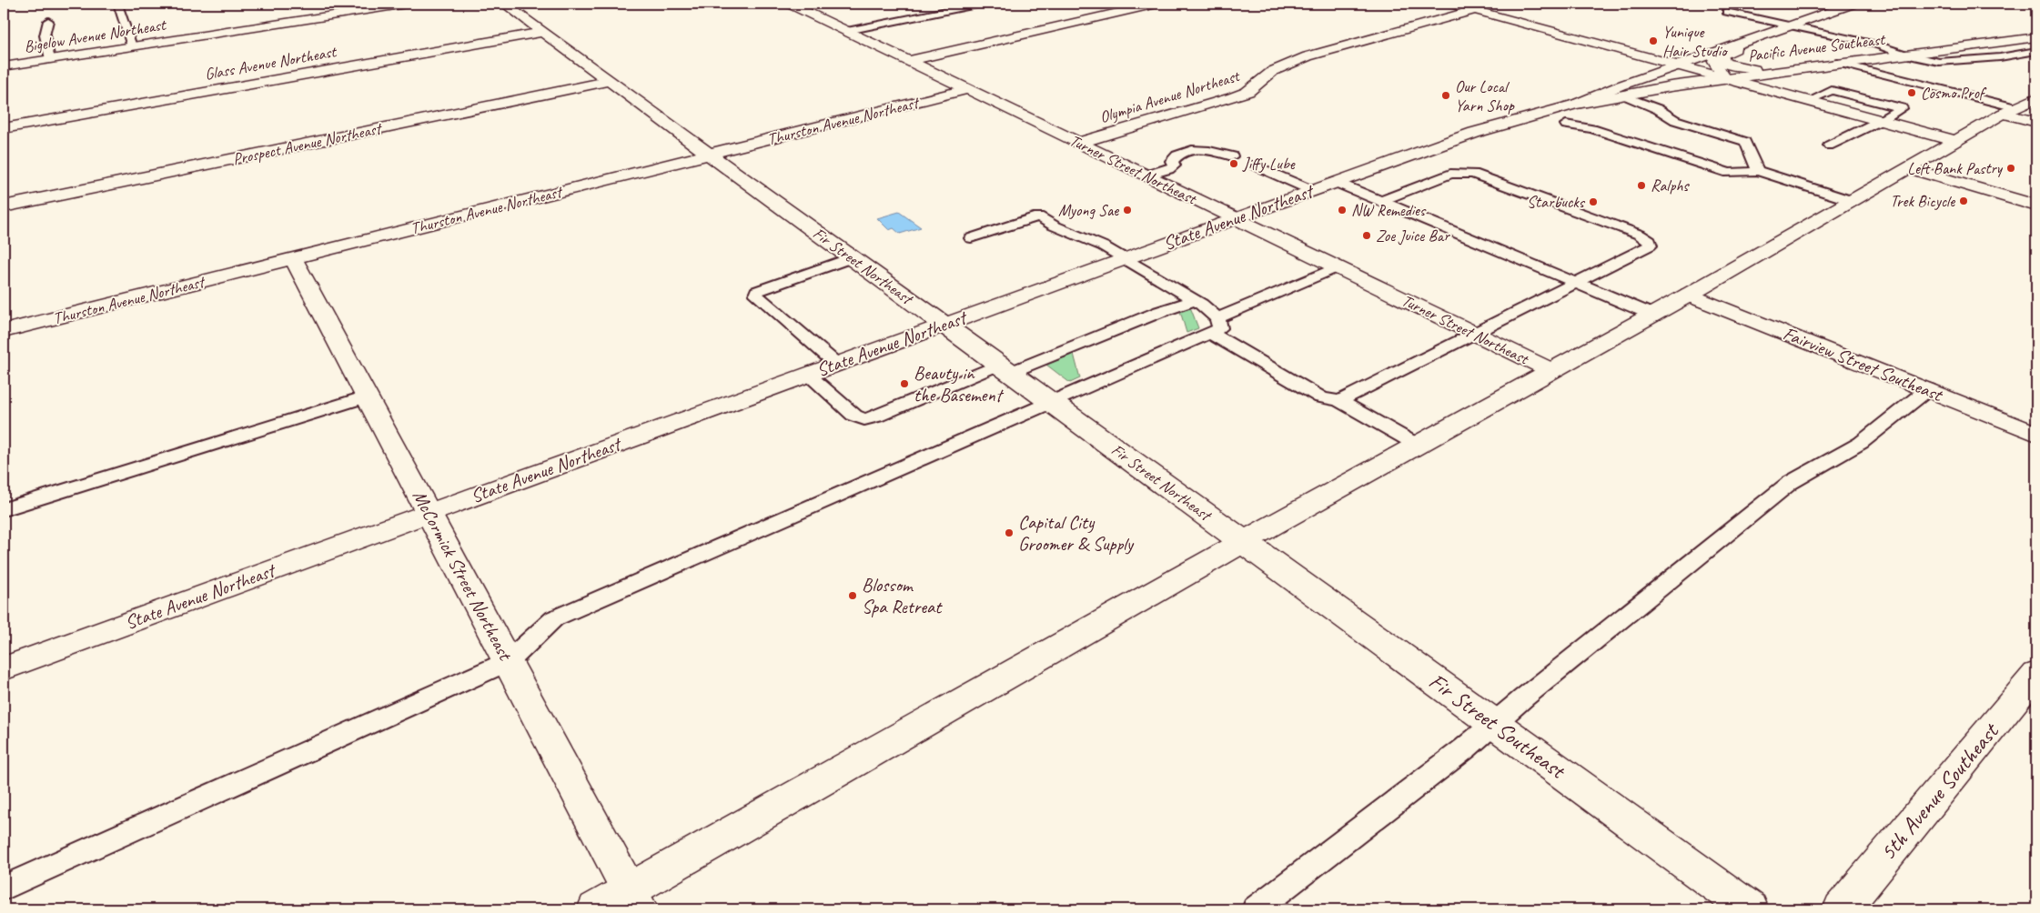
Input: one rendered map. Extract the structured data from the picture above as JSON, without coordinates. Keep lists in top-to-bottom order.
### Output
{
  "streets": {
    "street": [
      "Bigelow Avenue Northeast",
      "Pacific Avenue Southeast",
      "Glass Avenue Northeast",
      "Olympia Avenue Northeast",
      "Thurston Avenue Northeast",
      "Prospect Avenue Northeast",
      "Turner Street Northeast",
      "State Avenue Northeast",
      "Fir Street Northeast",
      "Fairview Street Southeast",
      "McCormick Street Northeast",
      "Fir Street Southeast",
      "5th Avenue Southeast"
    ]
  },
  "crossings": [
    ["Pacific Avenue Southeast", "State Avenue Northeast"],
    ["Glass Avenue Northeast", "Fir Street Northeast"],
    ["Olympia Avenue Northeast", "Turner Street Northeast"],
    ["Thurston Avenue Northeast", "Turner Street Northeast"],
    ["Thurston Avenue Northeast", "Fir Street Northeast"],
    ["Thurston Avenue Northeast", "McCormick Street Northeast"],
    ["Prospect Avenue Northeast", "Fir Street Northeast"],
    ["Turner Street Northeast", "State Avenue Northeast"],
    ["State Avenue Northeast", "Fir Street Northeast"],
    ["State Avenue Northeast", "McCormick Street Northeast"],
    ["Fir Street Northeast", "Fir Street Southeast"]
  ],
  "places": [
    "Yunique Hair Studio",
    "Cosmo Prof",
    "Our Local Yarn Shop",
    "Jiffy Lube",
    "Left Bank Pastry",
    "Ralphs",
    "Trek Bicycle",
    "Starbucks",
    "Myong Sae",
    "NW Remedies",
    "Zoe Juice Bar",
    "Beauty in the Basement",
    "Capital City Groomer & Supply",
    "Blossom Spa Retreat"
  ]
}
